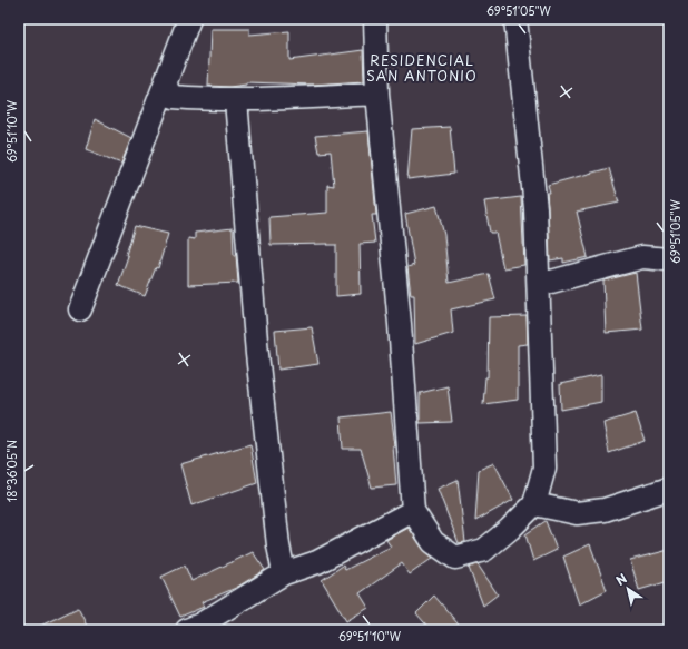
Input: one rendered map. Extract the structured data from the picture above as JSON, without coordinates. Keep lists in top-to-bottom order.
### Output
{
  "districts": ["RESIDENCIAL SAN ANTONIO"],
  "north": "top left",
  "coordinates": ["69°51'05\"W", "69°51'10\"W", "18°36'05\"N"]
}
